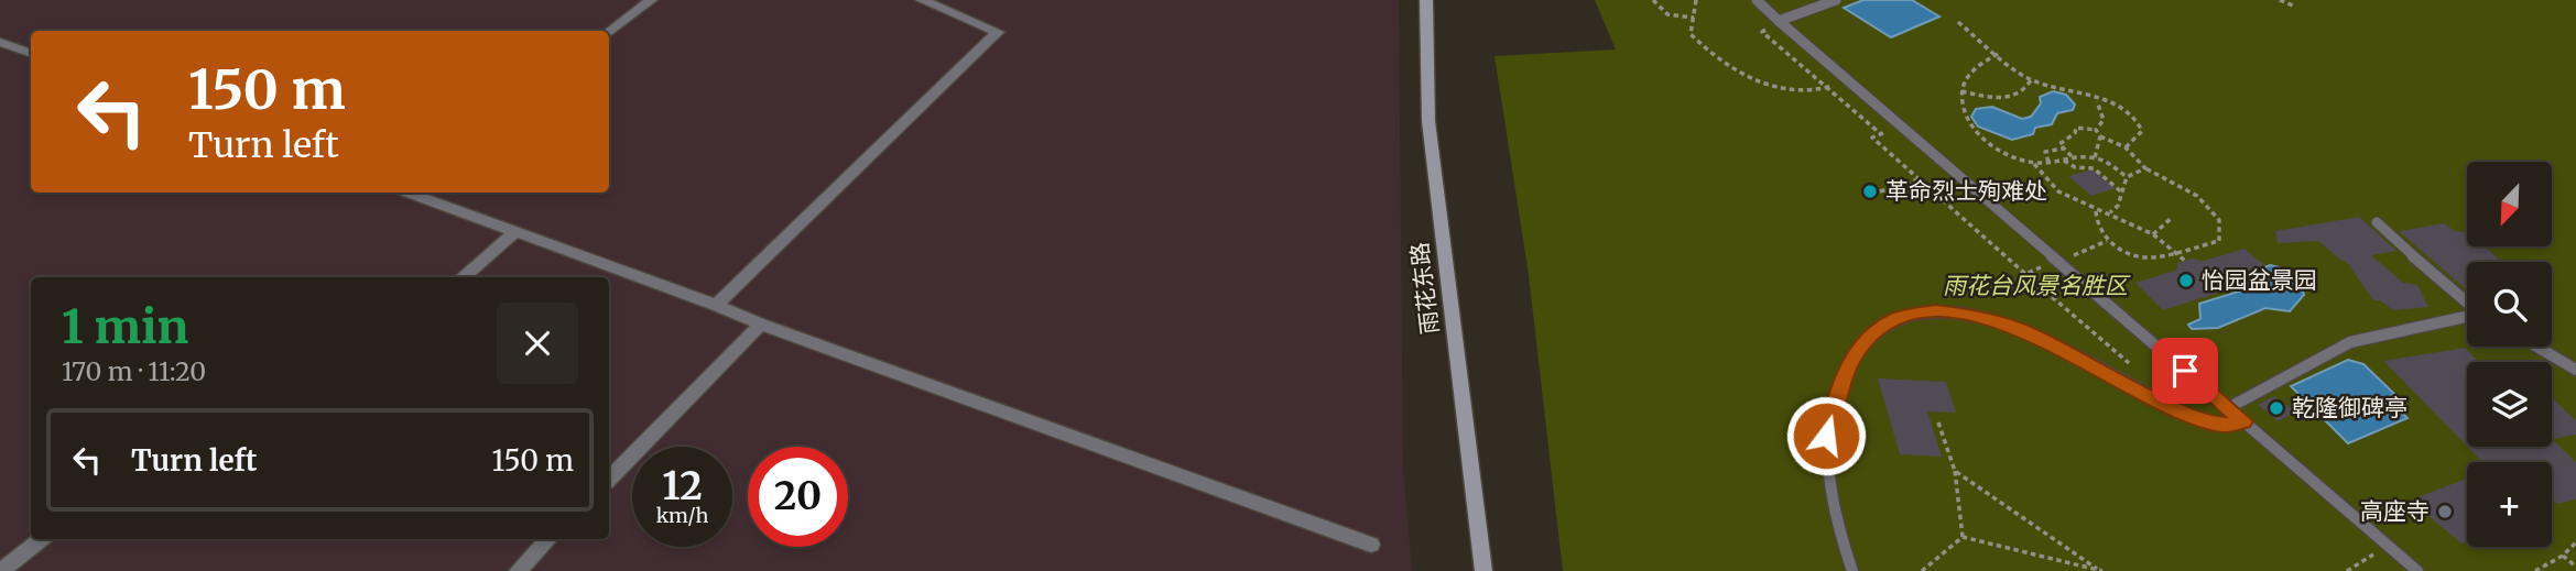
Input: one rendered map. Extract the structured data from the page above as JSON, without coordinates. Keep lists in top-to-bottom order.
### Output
{
  "streets": {
    "main road": ["雨花东路"]
  },
  "parks": ["雨花台风景名胜区"],
  "places": [
    "革命烈士殉难处",
    "怡园盆景园",
    "乾隆御碑亭",
    "高座寺"
  ],
  "north": "bottom left",
  "page": {
    "turn": ["150 m", "Turn left"],
    "map_buttons": "+",
    "heading": ["1 min", "170 m · 11:20"],
    "list": [
      {
        "name": "Turn left",
        "value": "150 m"
      }
    ],
    "speed": "12 km/h",
    "limit": "20"
  }
}
